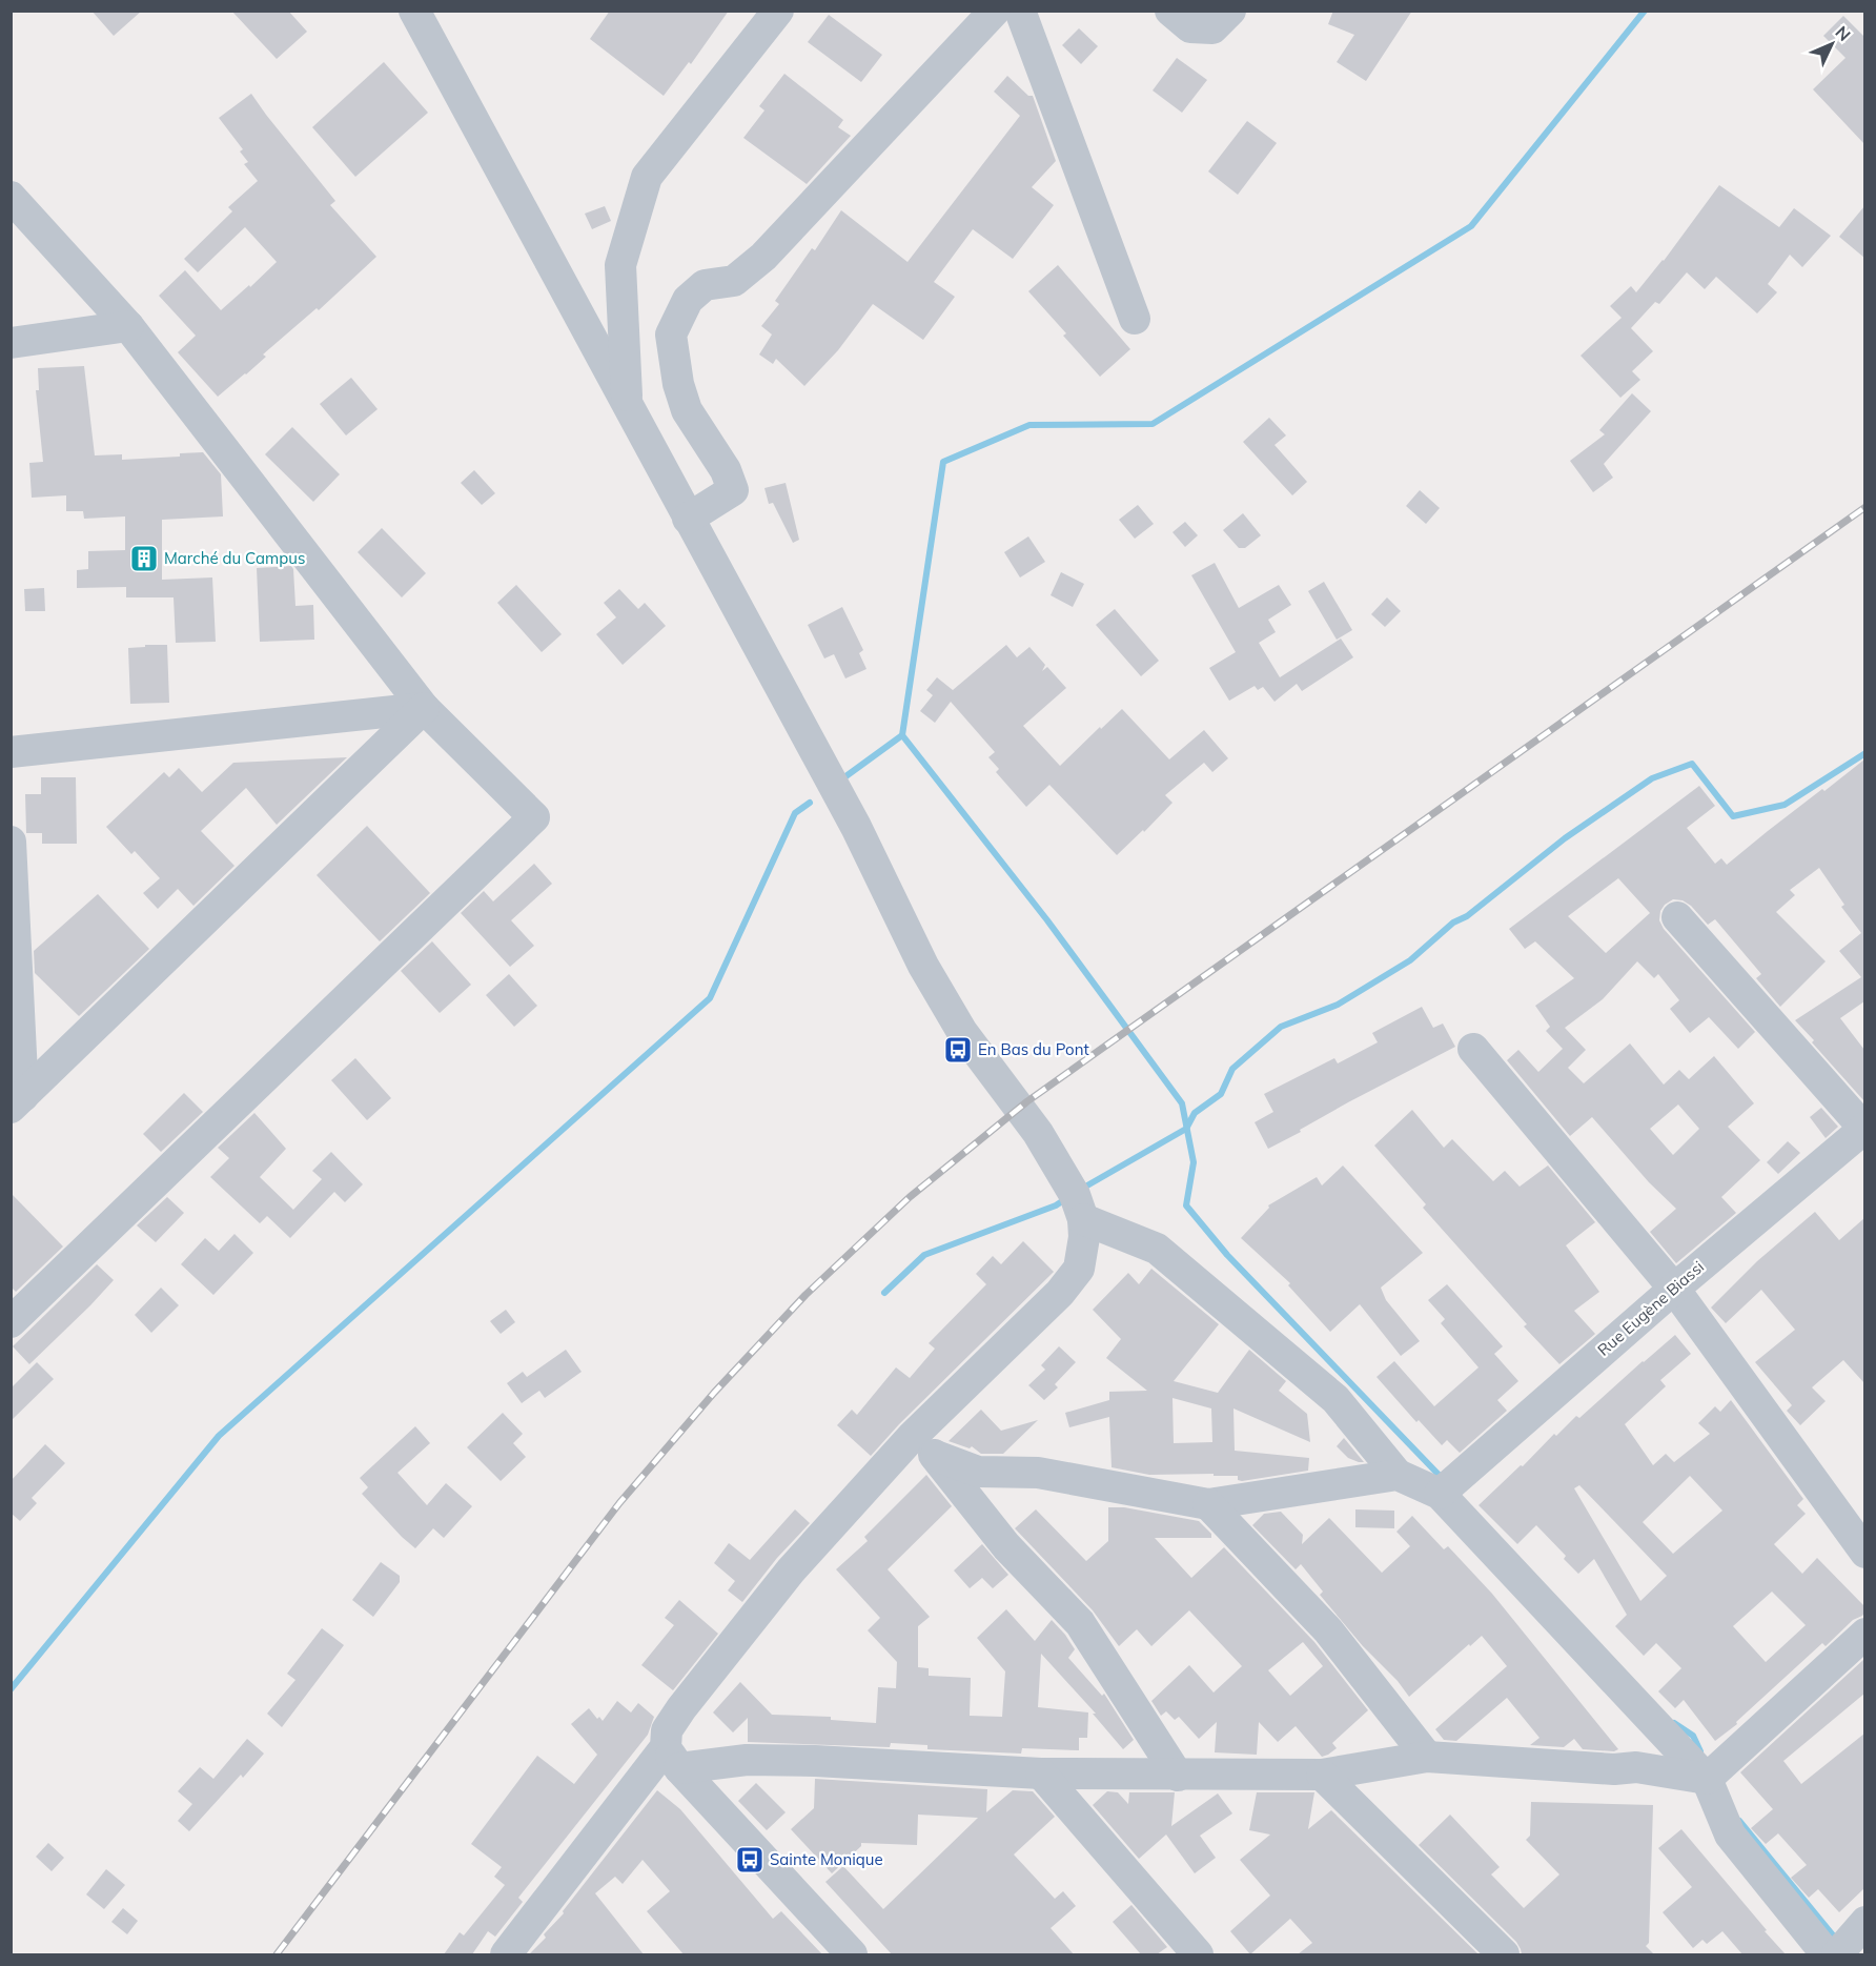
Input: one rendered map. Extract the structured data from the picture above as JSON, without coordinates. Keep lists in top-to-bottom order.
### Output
{
  "streets": {
    "street": ["Rue Eugène Biassi"]
  },
  "places": {
    "building": ["Marché du Campus"],
    "bus stop": ["En Bas du Pont", "Sainte Monique"]
  },
  "north": "top right"
}
